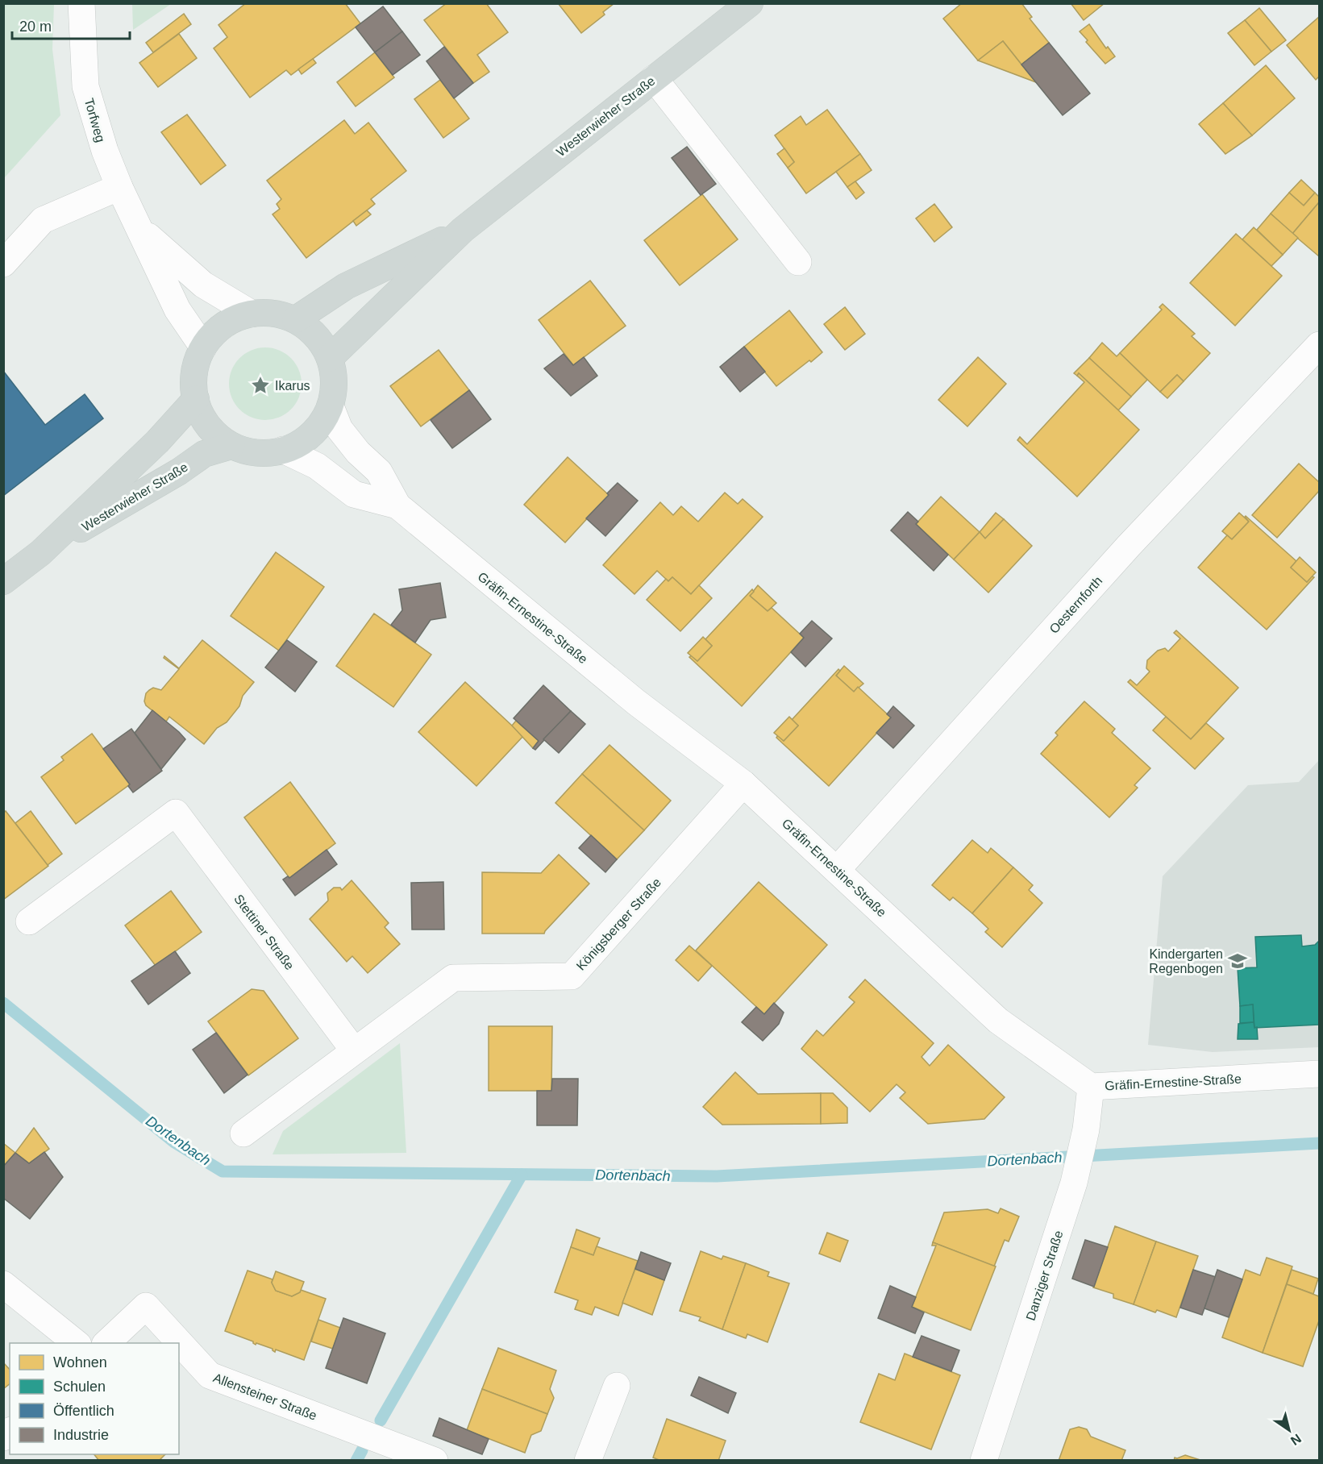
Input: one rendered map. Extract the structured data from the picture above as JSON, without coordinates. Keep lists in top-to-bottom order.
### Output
{
  "streets": {
    "main road": ["Westerwieher Straße"],
    "street": [
      "Torfweg",
      "Oesternforth",
      "Gräfin-Ernestine-Straße",
      "Königsberger Straße",
      "Stettiner Straße",
      "Danziger Straße",
      "Allensteiner Straße"
    ]
  },
  "crossings": [
    ["Westerwieher Straße", "Torfweg"],
    ["Westerwieher Straße", "Gräfin-Ernestine-Straße"],
    ["Torfweg", "Gräfin-Ernestine-Straße"],
    ["Oesternforth", "Gräfin-Ernestine-Straße"],
    ["Gräfin-Ernestine-Straße", "Königsberger Straße"],
    ["Gräfin-Ernestine-Straße", "Danziger Straße"],
    ["Königsberger Straße", "Stettiner Straße"]
  ],
  "water": ["Dortenbach"],
  "places": {
    "place": ["Ikarus"],
    "school or university": ["Kindergarten Regenbogen"]
  },
  "legend": [
    "Wohnen",
    "Schulen",
    "Öffentlich",
    "Industrie"
  ],
  "scale_bar": "20 m",
  "north": "bottom right"
}
